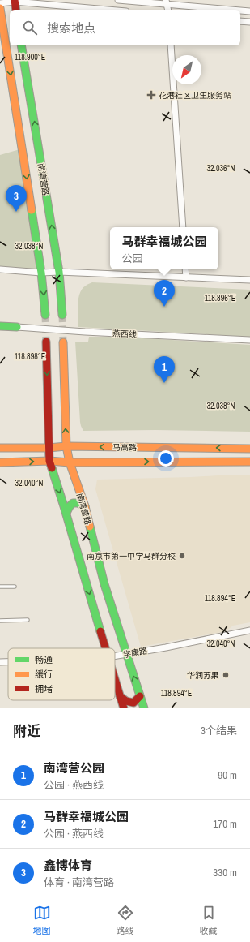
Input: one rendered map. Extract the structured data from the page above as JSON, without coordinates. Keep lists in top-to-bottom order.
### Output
{
  "streets": {
    "main road": ["南湾营路", "燕西线", "马高路"],
    "street": ["学康路"]
  },
  "crossings": [
    ["南湾营路", "马高路"],
    ["南湾营路", "学康路"]
  ],
  "places": {
    "health": ["花港社区卫生服务站"],
    "other": ["南京市第一中学马群分校", "华润苏果"]
  },
  "legend": ["畅通", "缓行", "拥堵"],
  "north": "bottom left",
  "page": {
    "search": "搜索地点",
    "pins": ["3", "2", "1"],
    "popup": ["马群幸福城公园", "公园"],
    "heading": ["附近", "3个结果"],
    "list": [
      {
        "mark": "1",
        "name": "南湾营公园",
        "note": "公园 · 燕西线",
        "value": "90 m"
      },
      {
        "mark": "2",
        "name": "马群幸福城公园",
        "note": "公园 · 燕西线",
        "value": "170 m"
      },
      {
        "mark": "3",
        "name": "鑫博体育",
        "note": "体育 · 南湾营路",
        "value": "330 m"
      }
    ],
    "nav": ["地图", "路线", "收藏"]
  },
  "coordinates": [
    "118.900°E",
    "32.036°N",
    "32.038°N",
    "118.896°E",
    "118.898°E",
    "32.040°N",
    "118.894°E"
  ]
}
